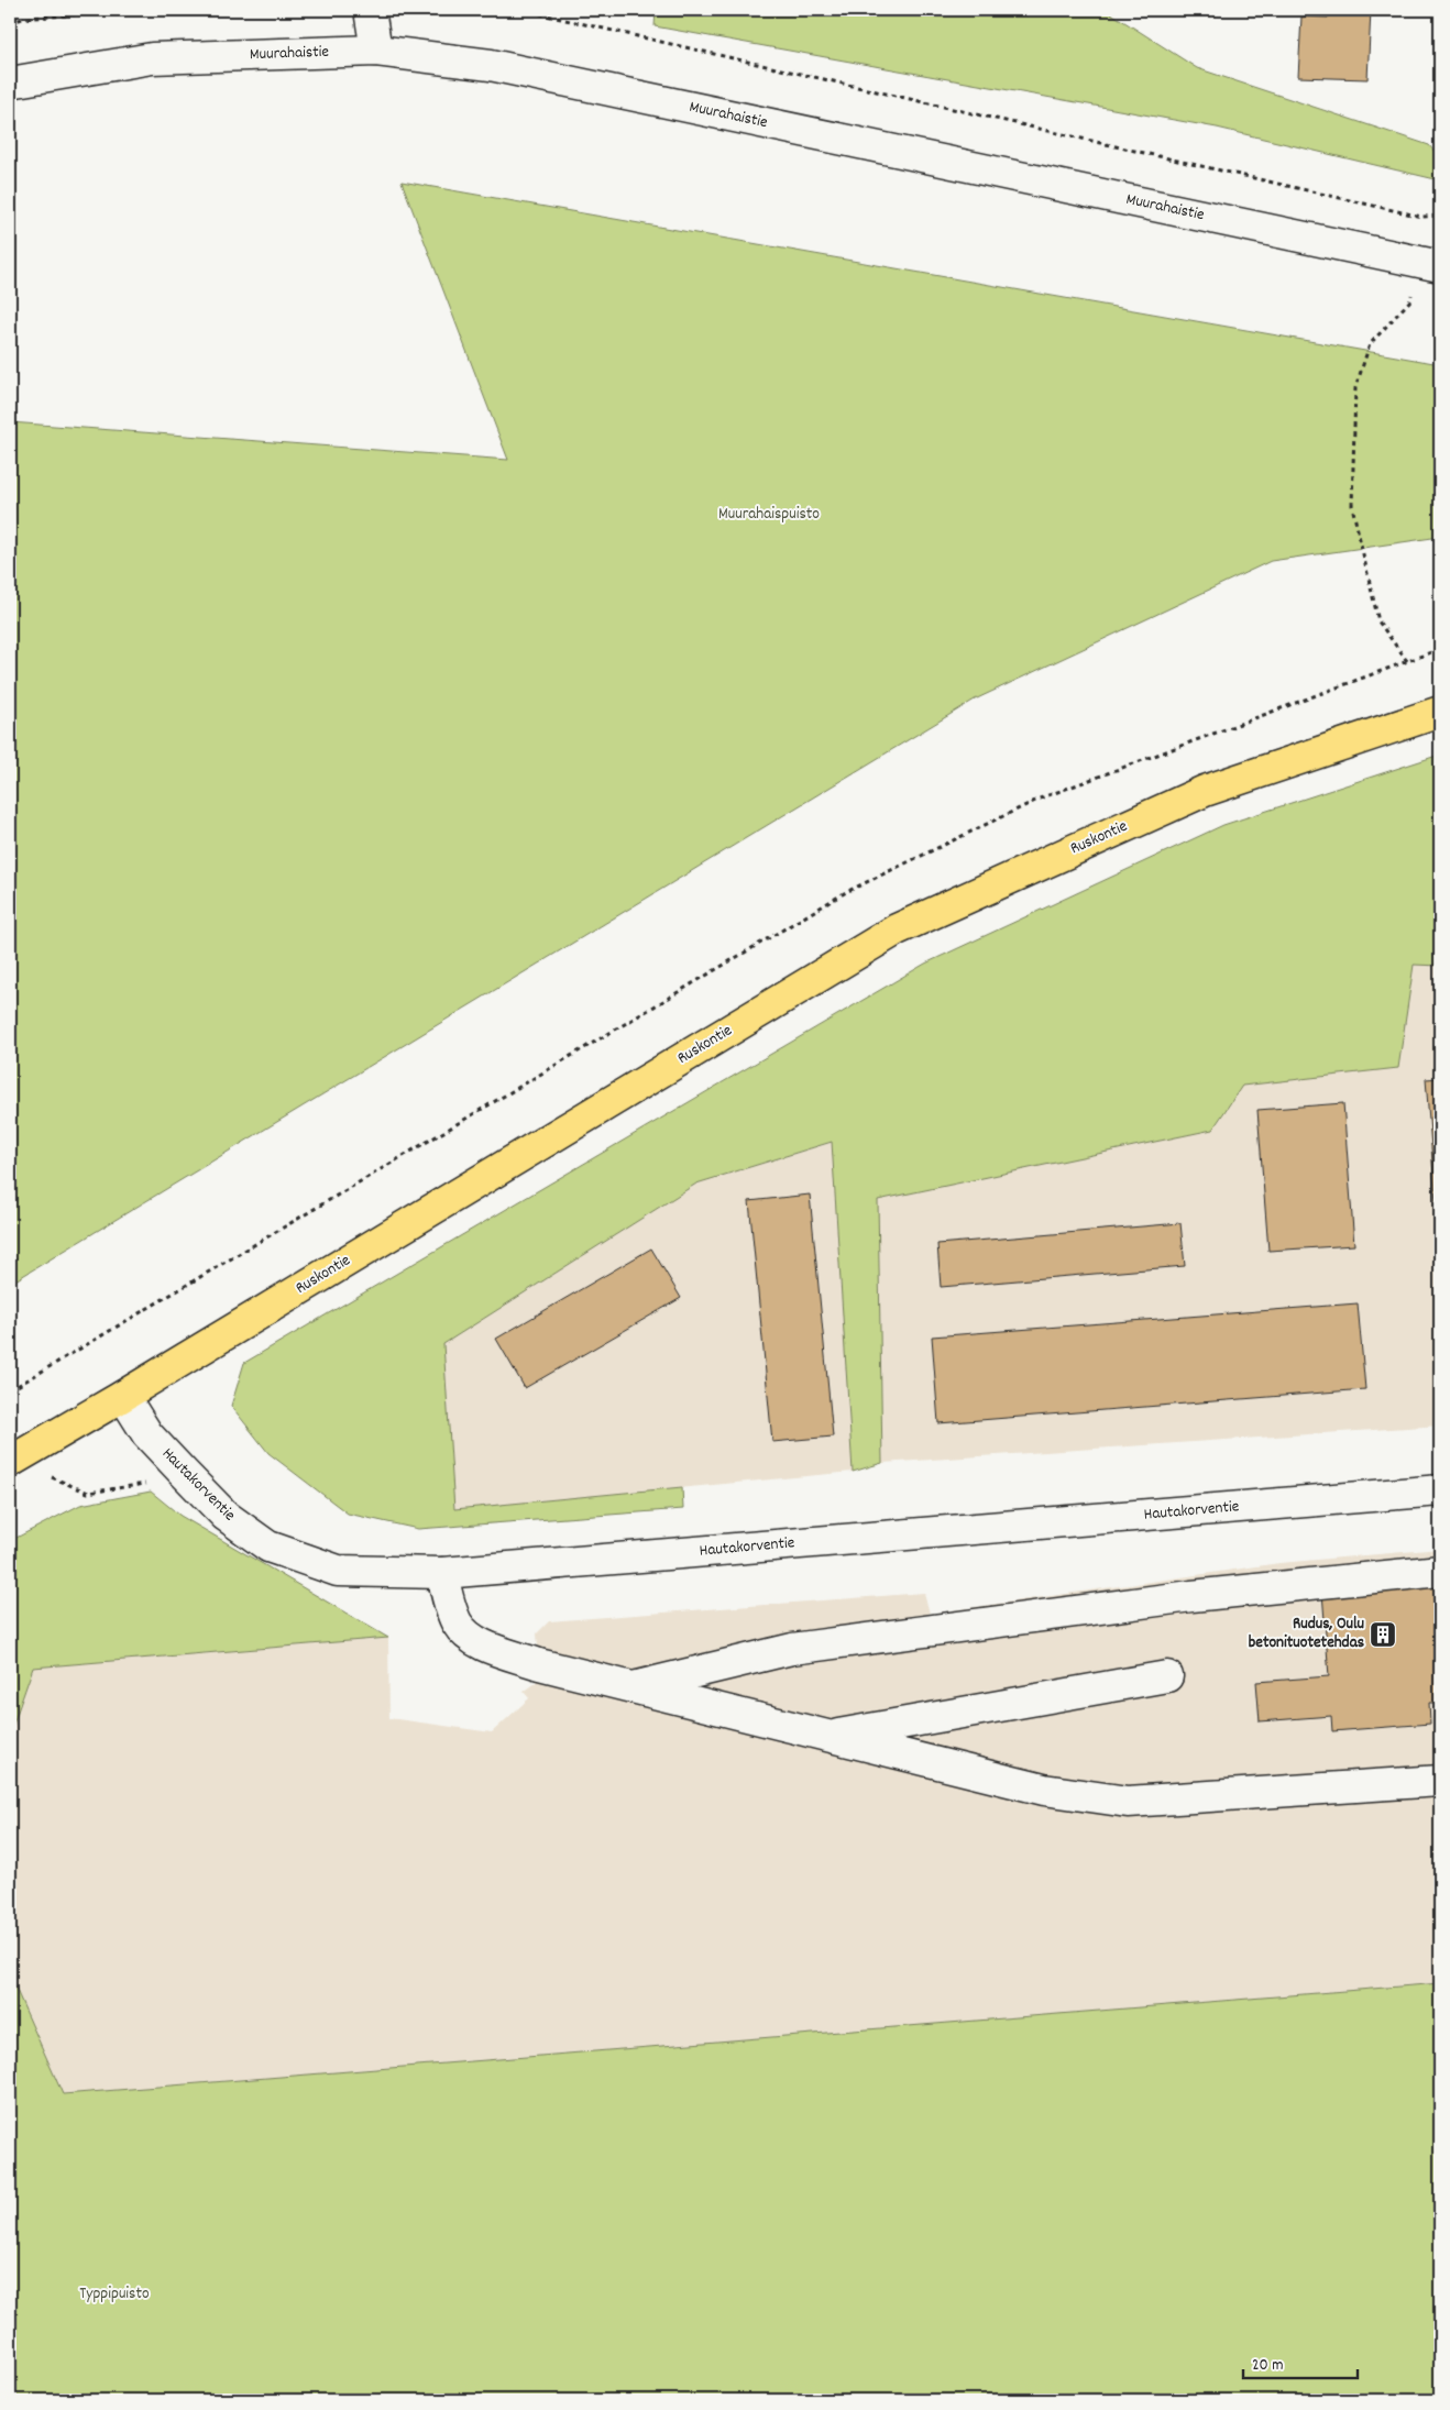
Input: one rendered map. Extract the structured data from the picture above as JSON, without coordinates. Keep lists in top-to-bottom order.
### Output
{
  "streets": {
    "main road": ["Ruskontie"],
    "street": ["Muurahaistie", "Hautakorventie"]
  },
  "crossings": [
    ["Ruskontie", "Hautakorventie"]
  ],
  "parks": ["Muurahaispuisto", "Typpipuisto"],
  "places": {
    "building": ["Rudus, Oulu betonituotetehdas"]
  },
  "scale_bar": "20 m"
}
